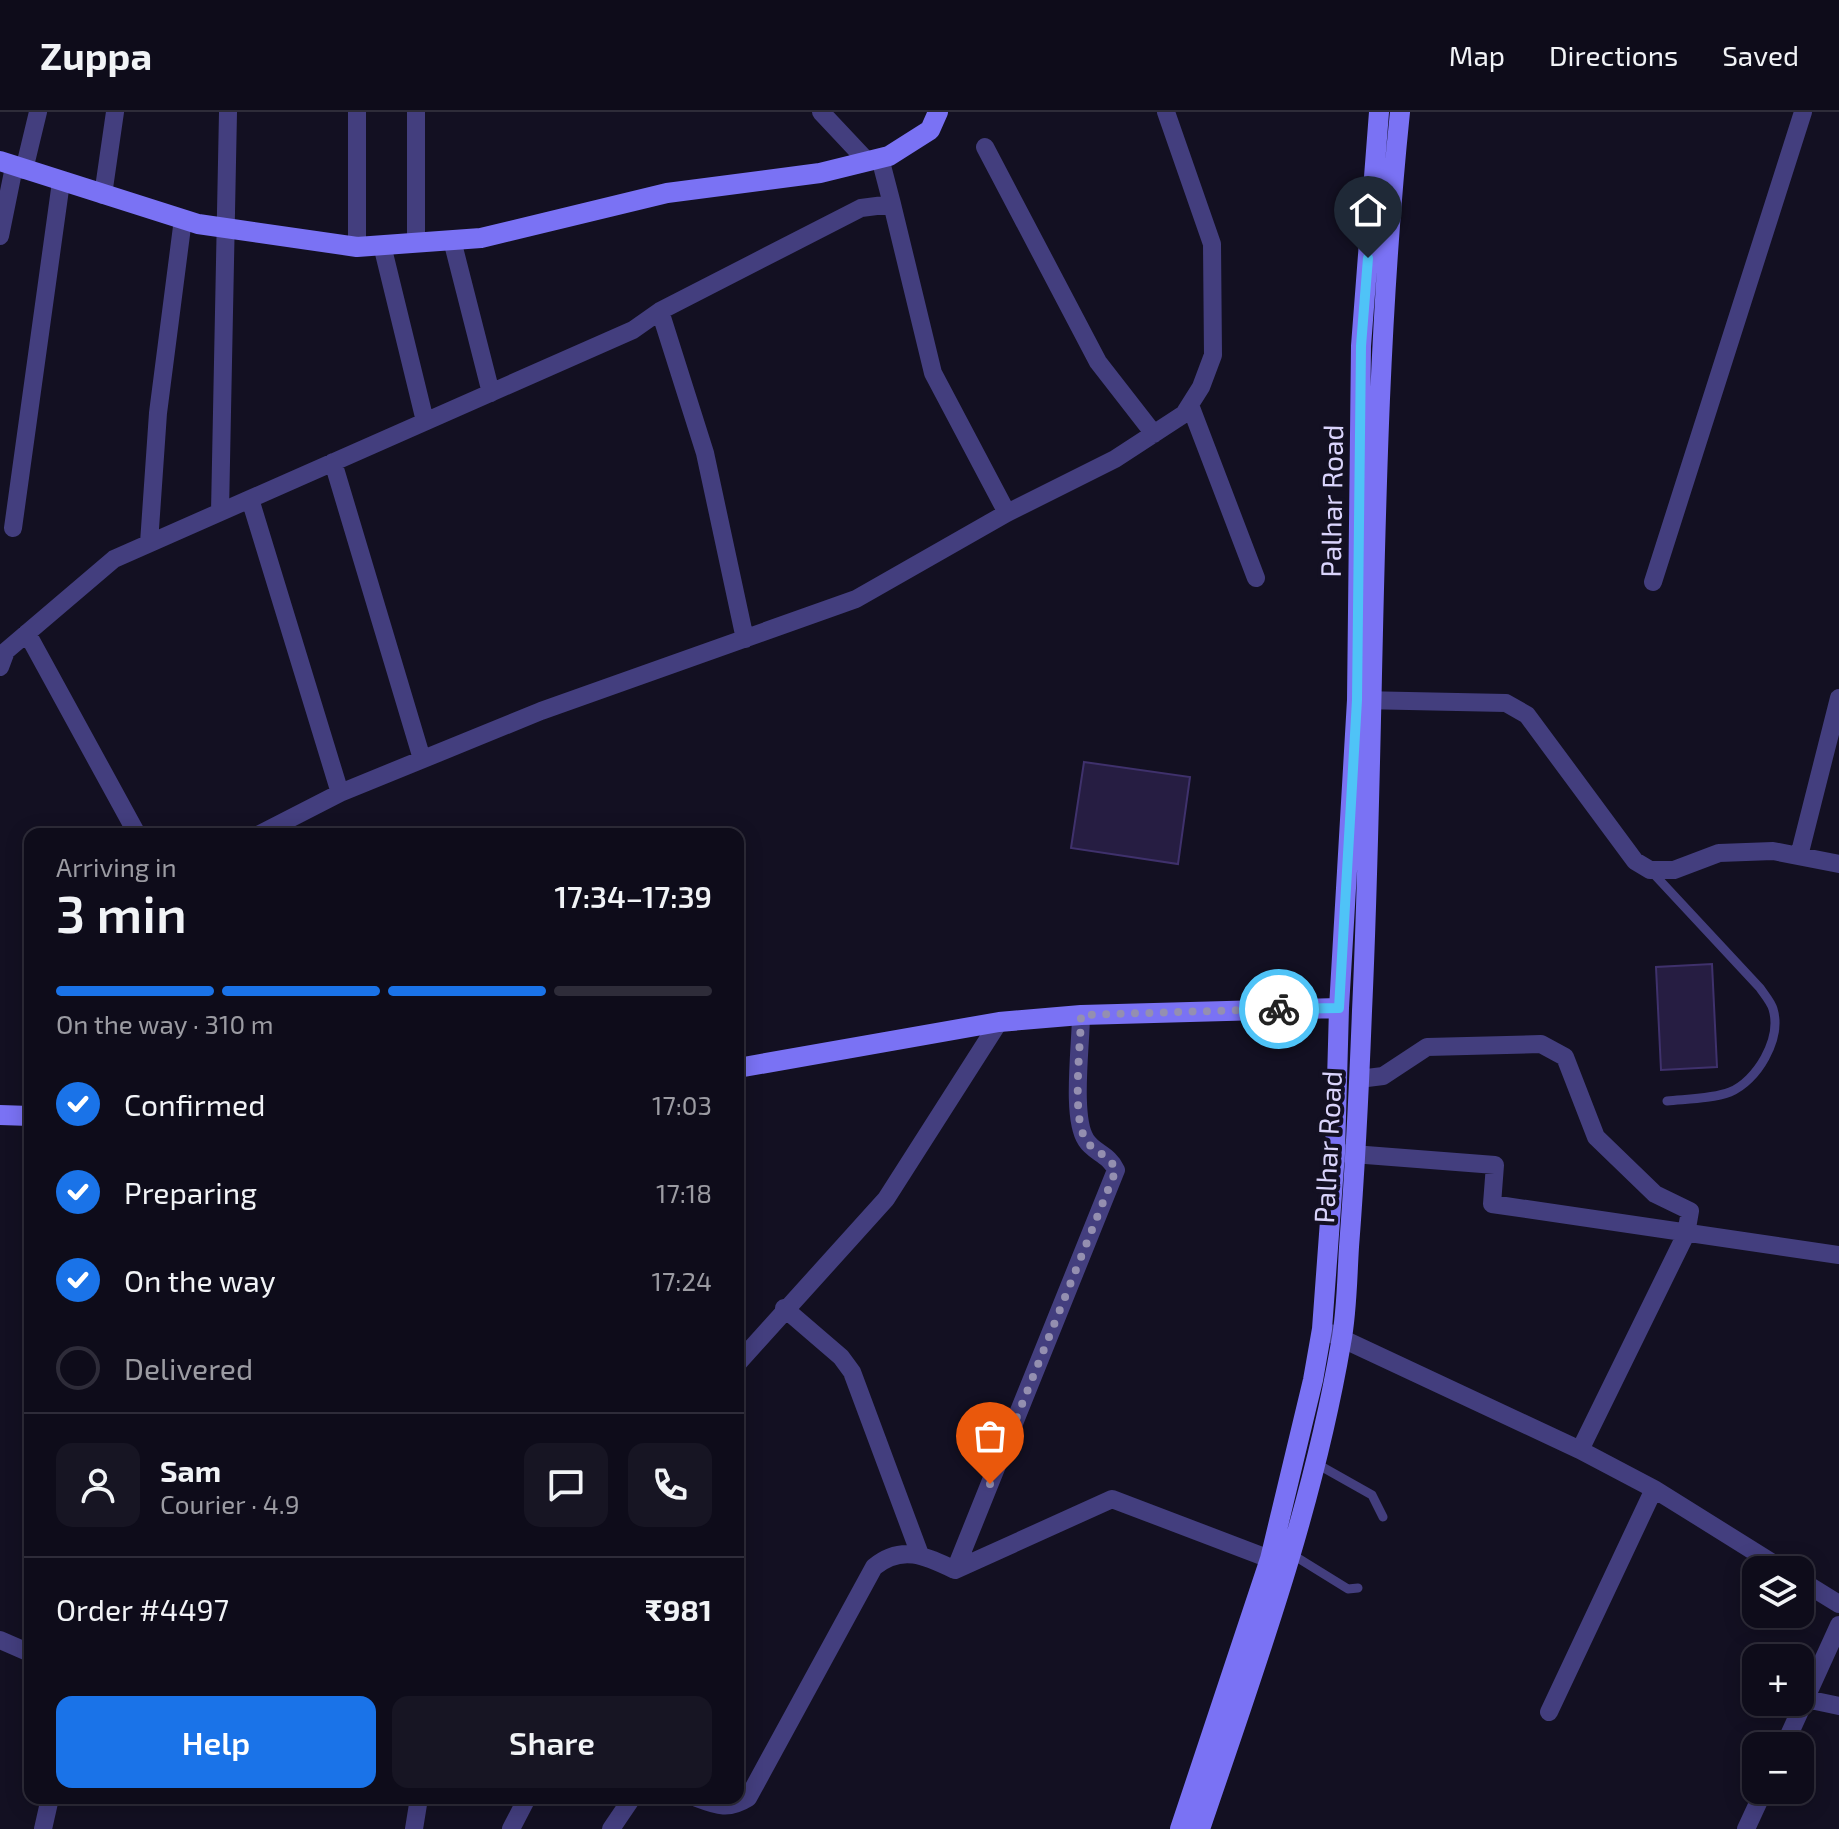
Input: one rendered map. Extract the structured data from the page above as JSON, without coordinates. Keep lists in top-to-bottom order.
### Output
{
  "streets": {
    "main road": ["Palhar Road"]
  },
  "page": {
    "header": "Zuppa",
    "nav": ["Map", "Directions", "Saved"],
    "heading": ["3 min", "Arriving in", "17:34–17:39"],
    "panel": [
      "Sam",
      "Courier · 4.9",
      "Order #4497",
      "₹981"
    ],
    "bar": "On the way · 310 m",
    "list": [
      ["Confirmed", "17:03"],
      ["Preparing", "17:18"],
      ["On the way", "17:24"],
      "Delivered"
    ],
    "map_buttons": ["+", "−"],
    "buttons": ["Help", "Share"]
  }
}
